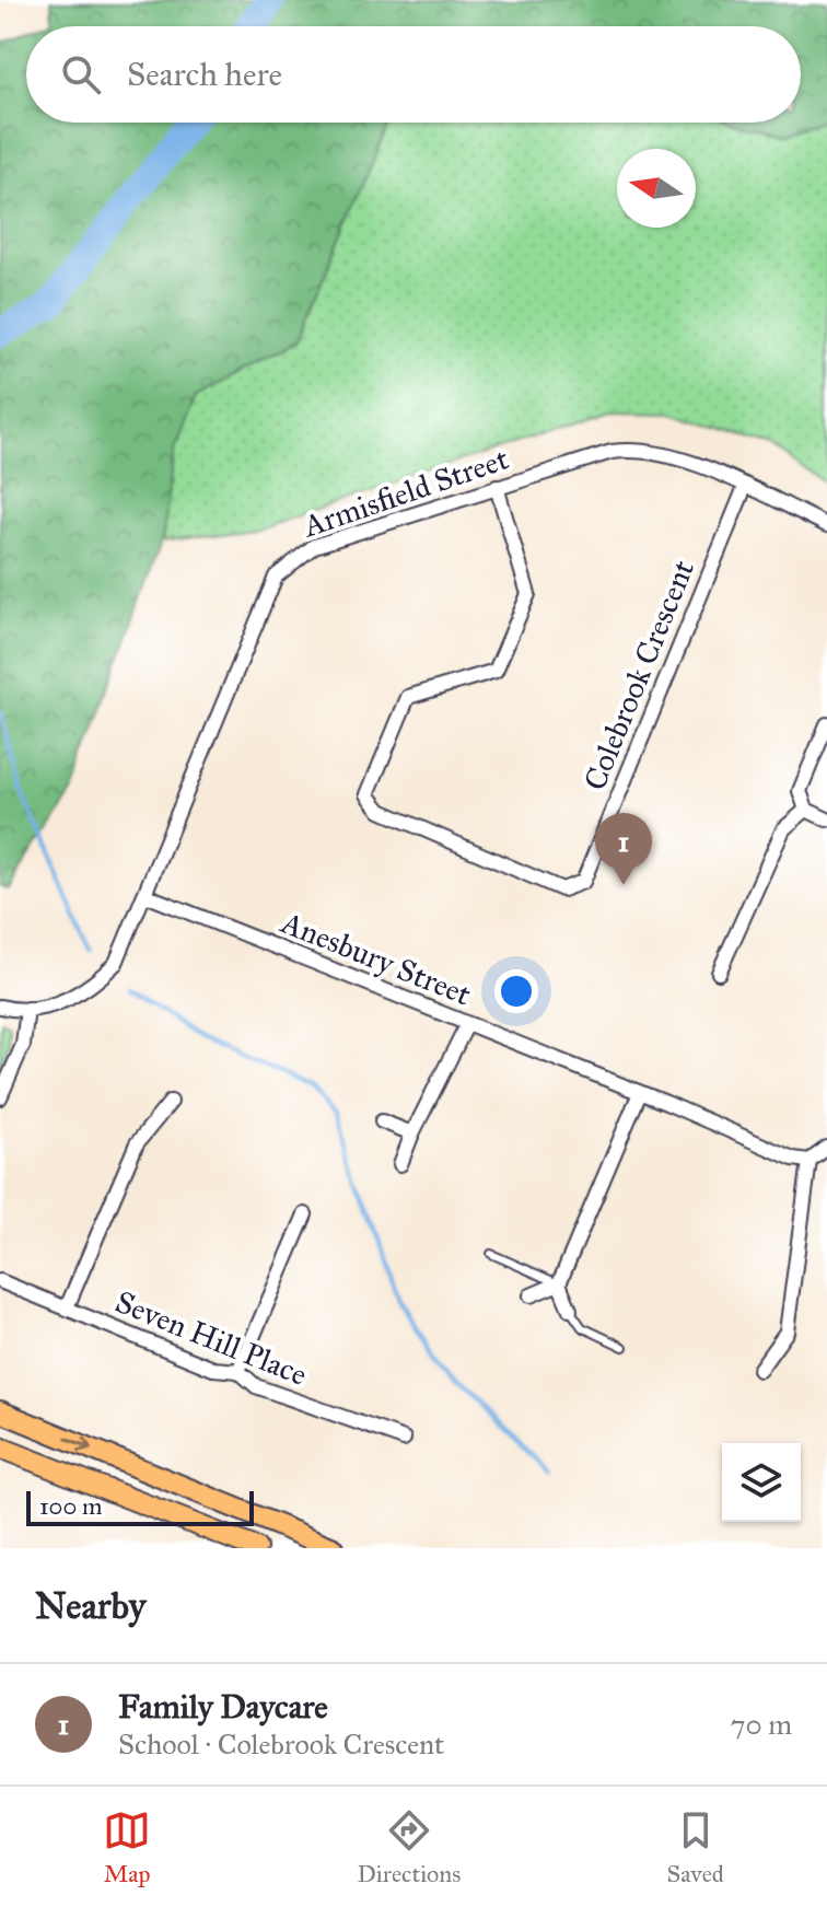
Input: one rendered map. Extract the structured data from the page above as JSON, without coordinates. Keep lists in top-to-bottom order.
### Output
{
  "streets": {
    "street": [
      "Armisfield Street",
      "Colebrook Crescent",
      "Anesbury Street",
      "Seven Hill Place"
    ]
  },
  "crossings": [
    ["Armisfield Street", "Colebrook Crescent"],
    ["Armisfield Street", "Anesbury Street"]
  ],
  "scale_bar": "100 m",
  "north": "left",
  "page": {
    "search": "Search here",
    "pins": "1",
    "scale": "100 m",
    "heading": "Nearby",
    "list": [
      {
        "mark": "1",
        "name": "Family Daycare",
        "note": "School · Colebrook Crescent",
        "value": "70 m"
      }
    ],
    "nav": ["Map", "Directions", "Saved"]
  }
}
